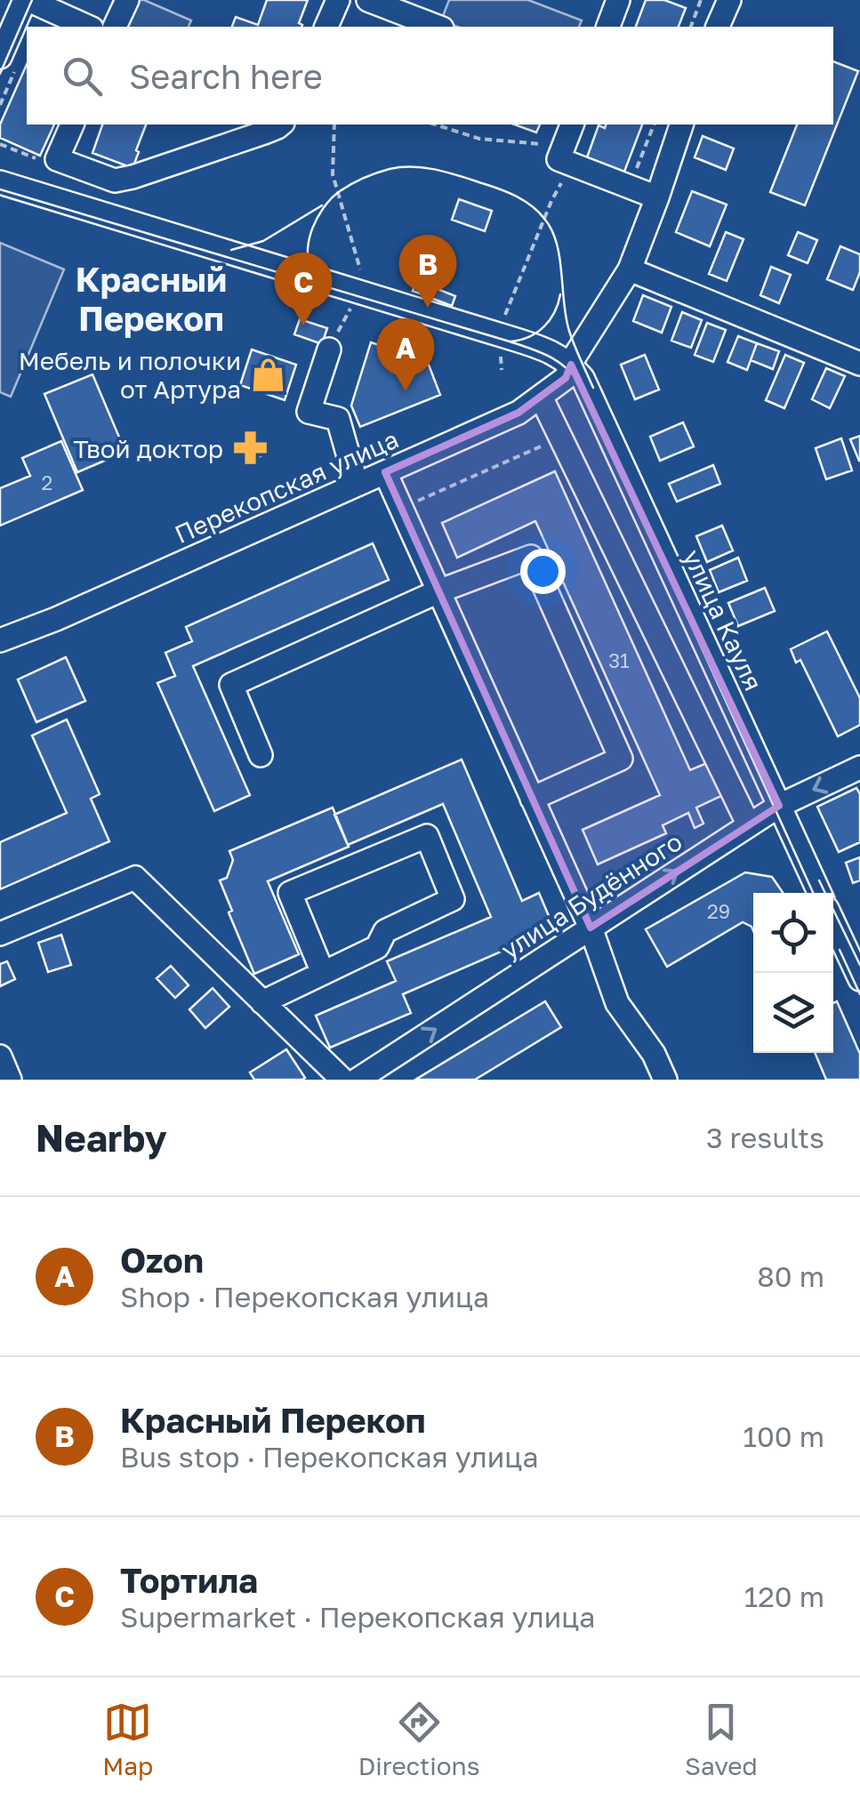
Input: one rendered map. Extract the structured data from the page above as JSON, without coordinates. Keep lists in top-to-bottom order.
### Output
{
  "streets": {
    "street": ["Перекопская улица", "улица Кауля", "улица Будённого"]
  },
  "crossings": [
    ["Перекопская улица", "улица Кауля"],
    ["улица Кауля", "улица Будённого"]
  ],
  "districts": ["Красный Перекоп"],
  "places": {
    "shop": ["Мебель и полочки от Артура"],
    "pharmacy": ["Твой доктор"]
  },
  "house_numbers": ["2", "31", "29"],
  "page": {
    "search": "Search here",
    "pins": ["B", "C", "A"],
    "heading": ["Nearby", "3 results"],
    "list": [
      {
        "mark": "A",
        "name": "Ozon",
        "note": "Shop · Перекопская улица",
        "value": "80 m"
      },
      {
        "mark": "B",
        "name": "Красный Перекоп",
        "note": "Bus stop · Перекопская улица",
        "value": "100 m"
      },
      {
        "mark": "C",
        "name": "Тортила",
        "note": "Supermarket · Перекопская улица",
        "value": "120 m"
      }
    ],
    "nav": ["Map", "Directions", "Saved"]
  }
}
